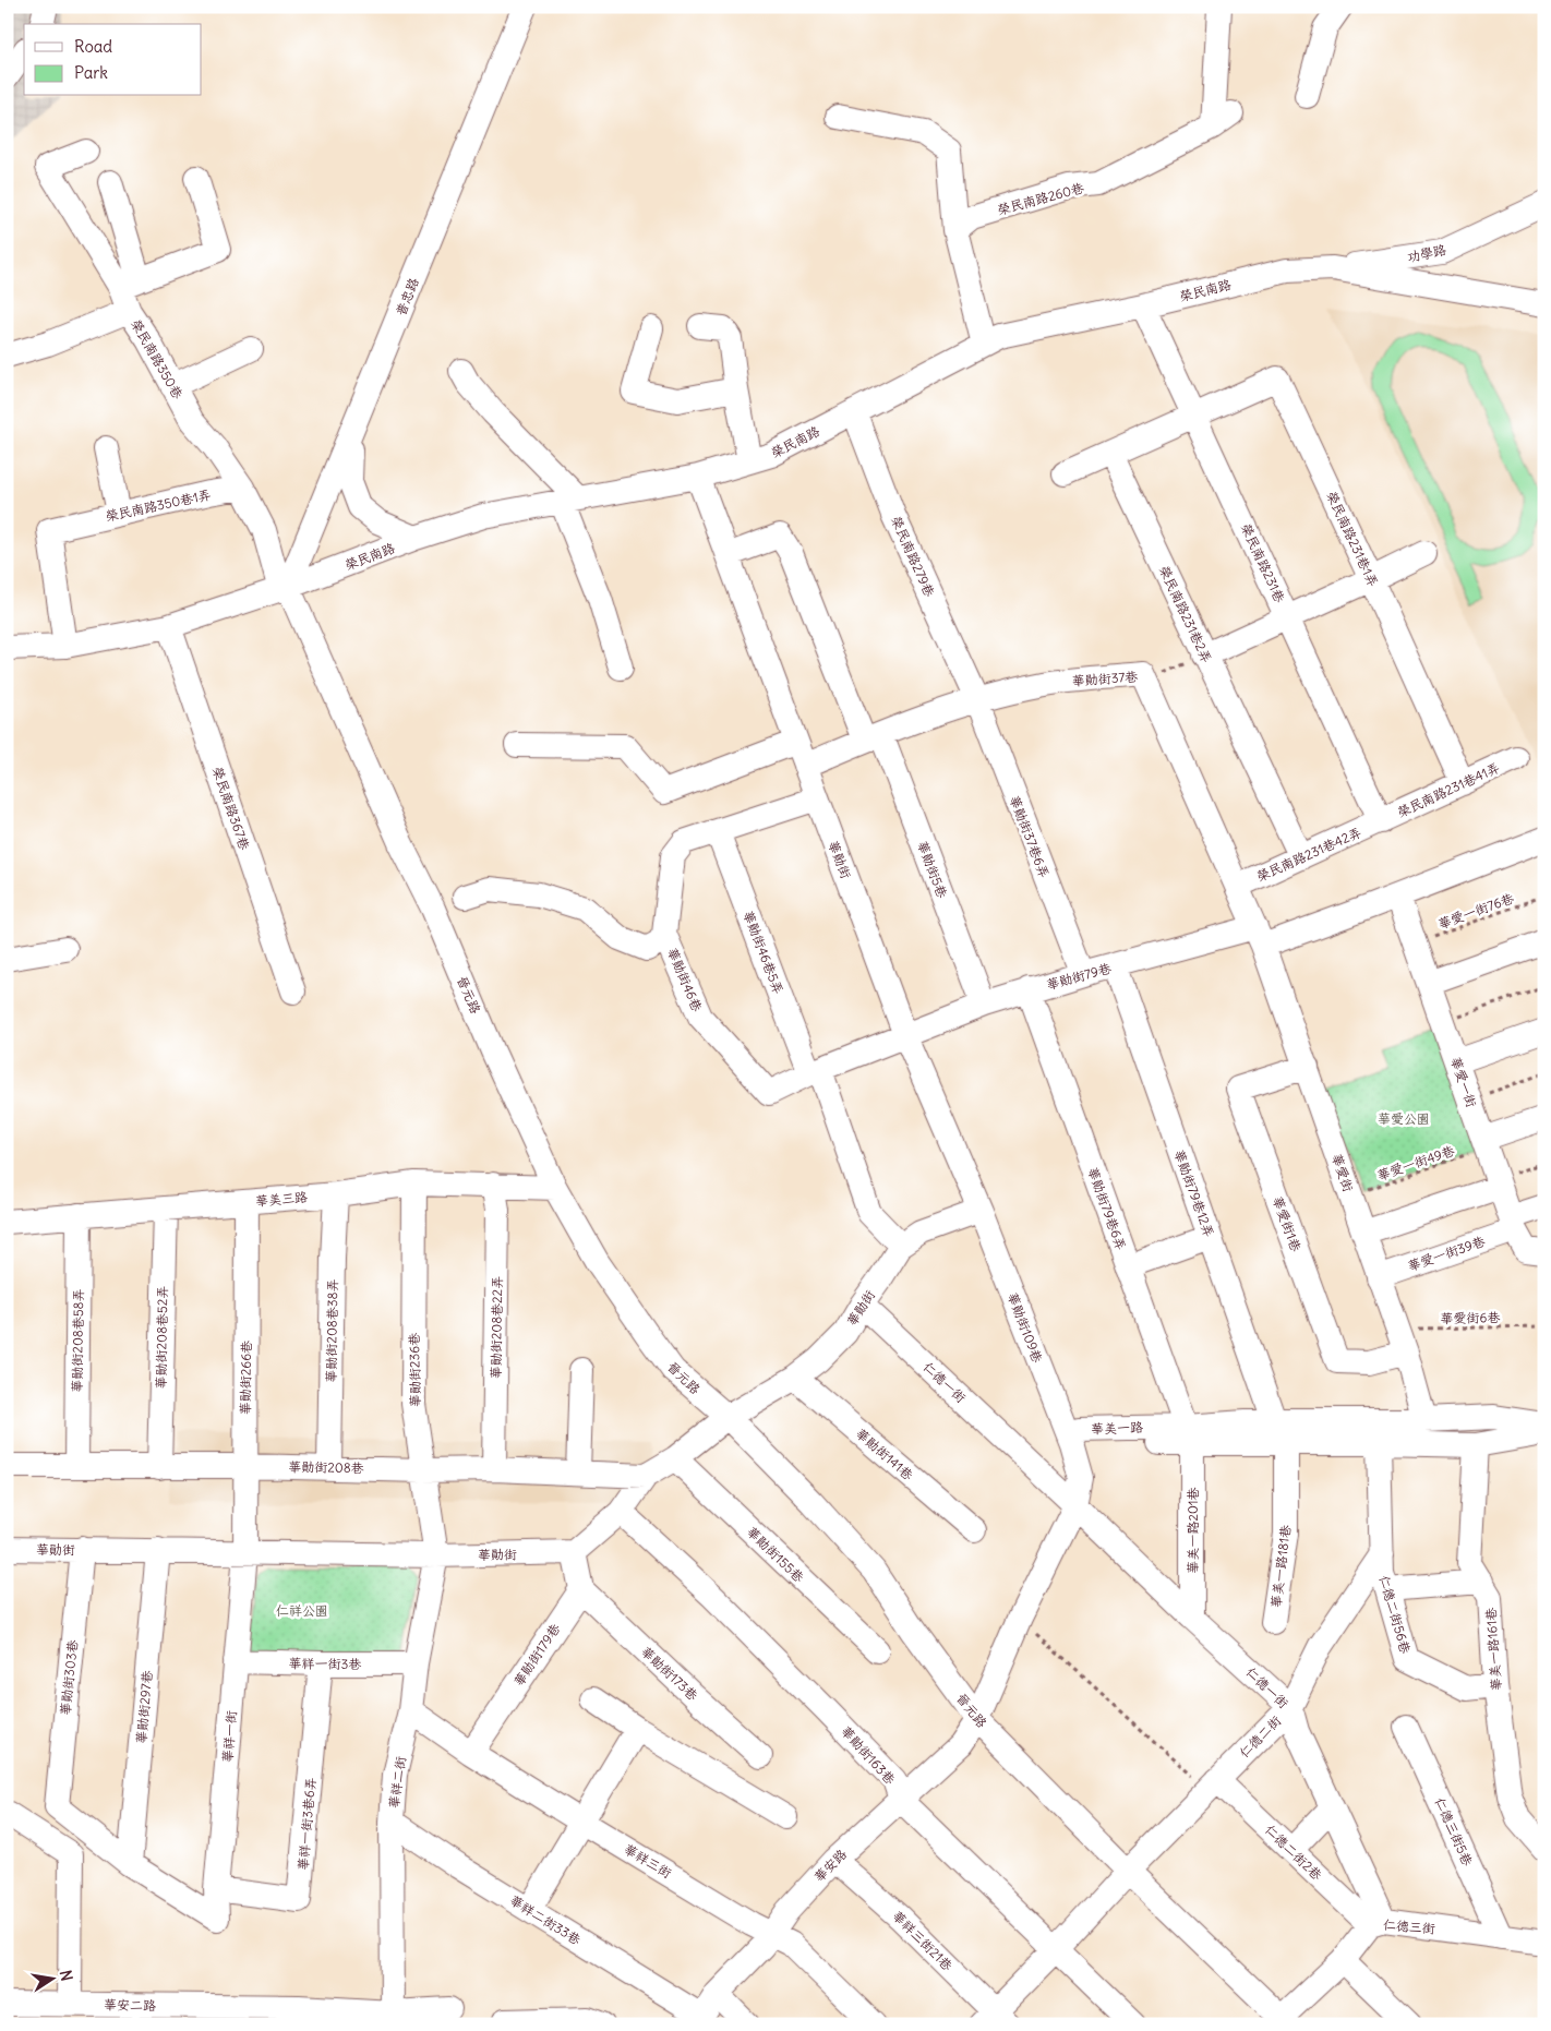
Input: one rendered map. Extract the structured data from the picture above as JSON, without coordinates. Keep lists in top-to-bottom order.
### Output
{
  "streets": {
    "street": [
      "榮民南路260巷",
      "功學路",
      "榮民南路",
      "普忠路",
      "榮民南路350巷",
      "榮民南路350巷1弄",
      "榮民南路231巷1弄",
      "榮民南路279巷",
      "榮民南路231巷",
      "榮民南路231巷2弄",
      "華勛街37巷",
      "榮民南路231巷41弄",
      "榮民南路367巷",
      "華勛街37巷6弄",
      "榮民南路231巷42弄",
      "華勛街",
      "華勛街5巷",
      "華勛街46巷5弄",
      "華勛街79巷",
      "華勛街46巷",
      "晉元路",
      "華愛一街",
      "華愛街",
      "華勛街79巷12弄",
      "華美三路",
      "華勛街79巷6弄",
      "華愛街1巷",
      "華愛一街39巷",
      "華勛街208巷22弄",
      "華勛街109巷",
      "華勛街208巷38弄",
      "華勛街208巷52弄",
      "華勛街208巷58弄",
      "華勛街236巷",
      "華勛街266巷",
      "仁德一街",
      "華美一路",
      "華勛街141巷",
      "華勛街208巷",
      "華美一路201巷",
      "華勛街155巷",
      "華美一路181巷",
      "仁德二街56巷",
      "華美一路161巷",
      "華勛街179巷",
      "華祥一街3巷",
      "華勛街173巷",
      "華勛街303巷",
      "華勛街297巷",
      "華祥一街",
      "仁德二街",
      "華勛街163巷",
      "華祥二街",
      "華祥一街3巷6弄",
      "仁德三街5巷",
      "仁德二街2巷",
      "華祥三街",
      "華安路",
      "華祥二街33巷",
      "仁德三街",
      "華祥三街21巷",
      "華安二路"
    ],
    "path": ["華愛一街76巷", "華愛一街49巷", "華愛街6巷"]
  },
  "crossings": [
    ["功學路", "榮民南路"],
    ["榮民南路", "普忠路"],
    ["榮民南路", "榮民南路350巷"],
    ["榮民南路", "榮民南路350巷1弄"],
    ["榮民南路", "榮民南路279巷"],
    ["榮民南路", "榮民南路231巷"],
    ["榮民南路", "榮民南路367巷"],
    ["榮民南路", "華勛街"],
    ["榮民南路", "晉元路"],
    ["普忠路", "榮民南路350巷"],
    ["普忠路", "晉元路"],
    ["榮民南路350巷", "榮民南路350巷1弄"],
    ["榮民南路350巷", "晉元路"],
    ["榮民南路231巷1弄", "榮民南路231巷"],
    ["榮民南路231巷1弄", "榮民南路231巷41弄"],
    ["榮民南路279巷", "華勛街37巷"],
    ["榮民南路279巷", "華勛街37巷6弄"],
    ["榮民南路231巷", "榮民南路231巷41弄"],
    ["榮民南路231巷", "榮民南路231巷42弄"],
    ["榮民南路231巷2弄", "榮民南路231巷42弄"],
    ["華勛街37巷", "華勛街37巷6弄"],
    ["華勛街37巷", "榮民南路231巷42弄"],
    ["華勛街37巷", "華勛街"],
    ["華勛街37巷", "華勛街5巷"],
    ["華勛街37巷", "華勛街79巷"],
    ["華勛街37巷", "華愛街"],
    ["榮民南路231巷41弄", "榮民南路231巷42弄"],
    ["華勛街37巷6弄", "華勛街79巷"],
    ["華勛街", "華勛街5巷"],
    ["華勛街", "華勛街46巷5弄"],
    ["華勛街", "華勛街79巷"],
    ["華勛街", "華勛街46巷"],
    ["華勛街", "晉元路"],
    ["華勛街", "華勛街109巷"],
    ["華勛街", "華勛街236巷"],
    ["華勛街", "華勛街266巷"],
    ["華勛街", "仁德一街"],
    ["華勛街", "華勛街141巷"],
    ["華勛街", "華勛街208巷"],
    ["華勛街", "華勛街155巷"],
    ["華勛街", "華勛街303巷"],
    ["華勛街", "華勛街297巷"],
    ["華勛街", "華祥一街"],
    ["華勛街", "華勛街163巷"],
    ["華勛街", "華祥二街"],
    ["華勛街5巷", "華勛街79巷"],
    ["華愛一街76巷", "華愛一街"],
    ["華勛街46巷5弄", "華勛街79巷"],
    ["華勛街46巷5弄", "華勛街46巷"],
    ["華勛街79巷", "華勛街46巷"],
    ["華勛街79巷", "華愛街"],
    ["華勛街79巷", "華勛街79巷12弄"],
    ["華勛街79巷", "華勛街79巷6弄"],
    ["晉元路", "華美三路"],
    ["晉元路", "仁德二街"],
    ["晉元路", "華安路"],
    ["晉元路", "仁德三街"],
    ["華愛一街", "華愛一街49巷"],
    ["華愛一街", "華愛一街39巷"],
    ["華愛一街49巷", "華愛街"],
    ["華愛街", "華愛街1巷"],
    ["華愛街", "華愛一街39巷"],
    ["華愛街", "華愛街6巷"],
    ["華愛街", "華美一路"],
    ["華勛街79巷12弄", "華美一路"],
    ["華美三路", "華勛街208巷22弄"],
    ["華美三路", "華勛街208巷38弄"],
    ["華美三路", "華勛街208巷52弄"],
    ["華美三路", "華勛街208巷58弄"],
    ["華美三路", "華勛街236巷"],
    ["華美三路", "華勛街266巷"],
    ["華勛街79巷6弄", "華美一路"],
    ["華勛街79巷6弄", "華美一路201巷"],
    ["華勛街208巷22弄", "華勛街208巷"],
    ["華勛街109巷", "華美一路"],
    ["華勛街208巷38弄", "華勛街208巷"],
    ["華勛街208巷52弄", "華勛街208巷"],
    ["華勛街208巷58弄", "華勛街208巷"],
    ["華勛街236巷", "華勛街208巷"],
    ["華勛街236巷", "華祥二街"],
    ["華勛街266巷", "華勛街208巷"],
    ["華勛街266巷", "華祥一街"],
    ["仁德一街", "華美一路201巷"],
    ["仁德一街", "仁德二街"],
    ["仁德一街", "仁德二街2巷"],
    ["仁德一街", "仁德三街"],
    ["華美一路", "華美一路201巷"],
    ["華美一路", "華美一路181巷"],
    ["華美一路", "仁德二街56巷"],
    ["華美一路", "華美一路161巷"],
    ["仁德二街56巷", "華美一路161巷"],
    ["仁德二街56巷", "仁德二街"],
    ["華勛街179巷", "華勛街173巷"],
    ["華勛街179巷", "華祥三街"],
    ["華祥一街3巷", "華祥一街"],
    ["華祥一街3巷", "華祥二街"],
    ["華祥一街3巷", "華祥一街3巷6弄"],
    ["華勛街303巷", "華勛街297巷"],
    ["華勛街303巷", "華祥一街"],
    ["華勛街297巷", "華祥一街"],
    ["華祥一街", "華祥一街3巷6弄"],
    ["仁德二街", "華勛街163巷"],
    ["仁德二街", "仁德二街2巷"],
    ["仁德二街", "華祥三街21巷"],
    ["華勛街163巷", "華安路"],
    ["華祥二街", "華祥三街"],
    ["華祥二街", "華祥二街33巷"],
    ["華祥二街", "華安二路"],
    ["仁德三街5巷", "仁德三街"],
    ["仁德二街2巷", "仁德三街"],
    ["華祥三街", "華安路"],
    ["華安路", "華祥二街33巷"],
    ["華安路", "華祥三街21巷"]
  ],
  "parks": ["華愛公園", "仁祥公園"],
  "legend": ["Road", "Park"],
  "north": "right"
}
